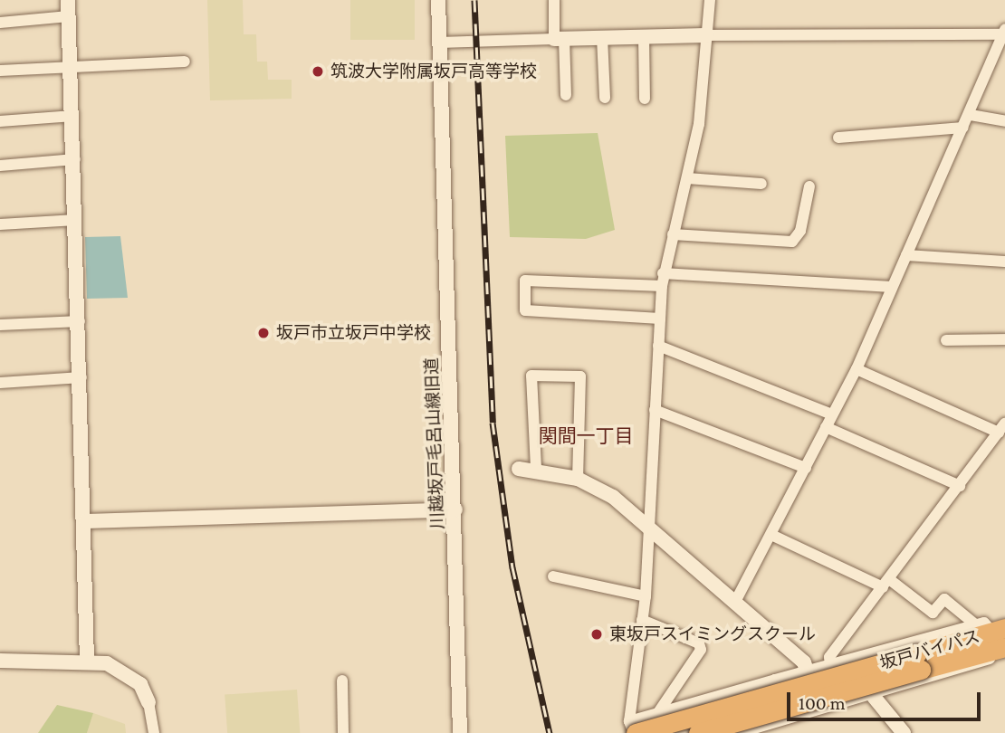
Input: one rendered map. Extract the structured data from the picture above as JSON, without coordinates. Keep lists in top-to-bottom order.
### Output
{
  "streets": {
    "highway": ["坂戸バイパス"],
    "street": ["川越坂戸毛呂山線旧道"]
  },
  "districts": ["関間一丁目"],
  "places": ["筑波大学附属坂戸高等学校", "坂戸市立坂戸中学校", "東坂戸スイミングスクール"],
  "scale_bar": "100 m"
}
